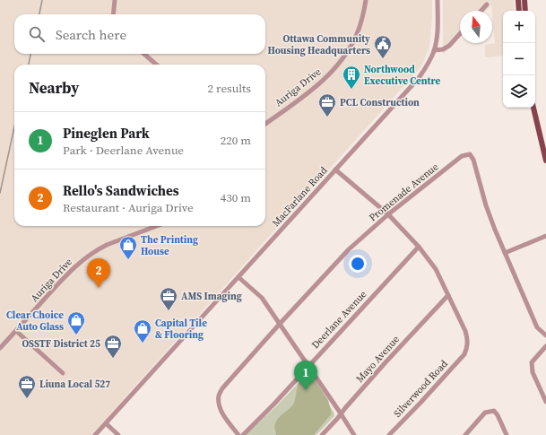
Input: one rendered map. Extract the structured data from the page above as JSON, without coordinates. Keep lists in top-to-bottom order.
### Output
{
  "streets": {
    "street": [
      "Auriga Drive",
      "Promenade Avenue",
      "MacFarlane Road",
      "Deerlane Avenue",
      "Mayo Avenue",
      "Silverwood Road"
    ]
  },
  "crossings": [
    ["Mayo Avenue", "Silverwood Road"]
  ],
  "places": {
    "public building": ["Ottawa Community Housing Headquarters"],
    "building": ["Northwood Executive Centre"],
    "office": [
      "PCL Construction",
      "AMS Imaging",
      "OSSTF District 25",
      "Liuna Local 527"
    ],
    "shop": ["The Printing House", "Clear Choice Auto Glass", "Capital Tile & Flooring"]
  },
  "north": "top",
  "page": {
    "map_buttons": ["+", "−"],
    "search": "Search here",
    "heading": ["Nearby", "2 results"],
    "list": [
      {
        "mark": "1",
        "name": "Pineglen Park",
        "note": "Park · Deerlane Avenue",
        "value": "220 m"
      },
      {
        "mark": "2",
        "name": "Rello's Sandwiches",
        "note": "Restaurant · Auriga Drive",
        "value": "430 m"
      }
    ],
    "pins": ["2", "1"]
  }
}
